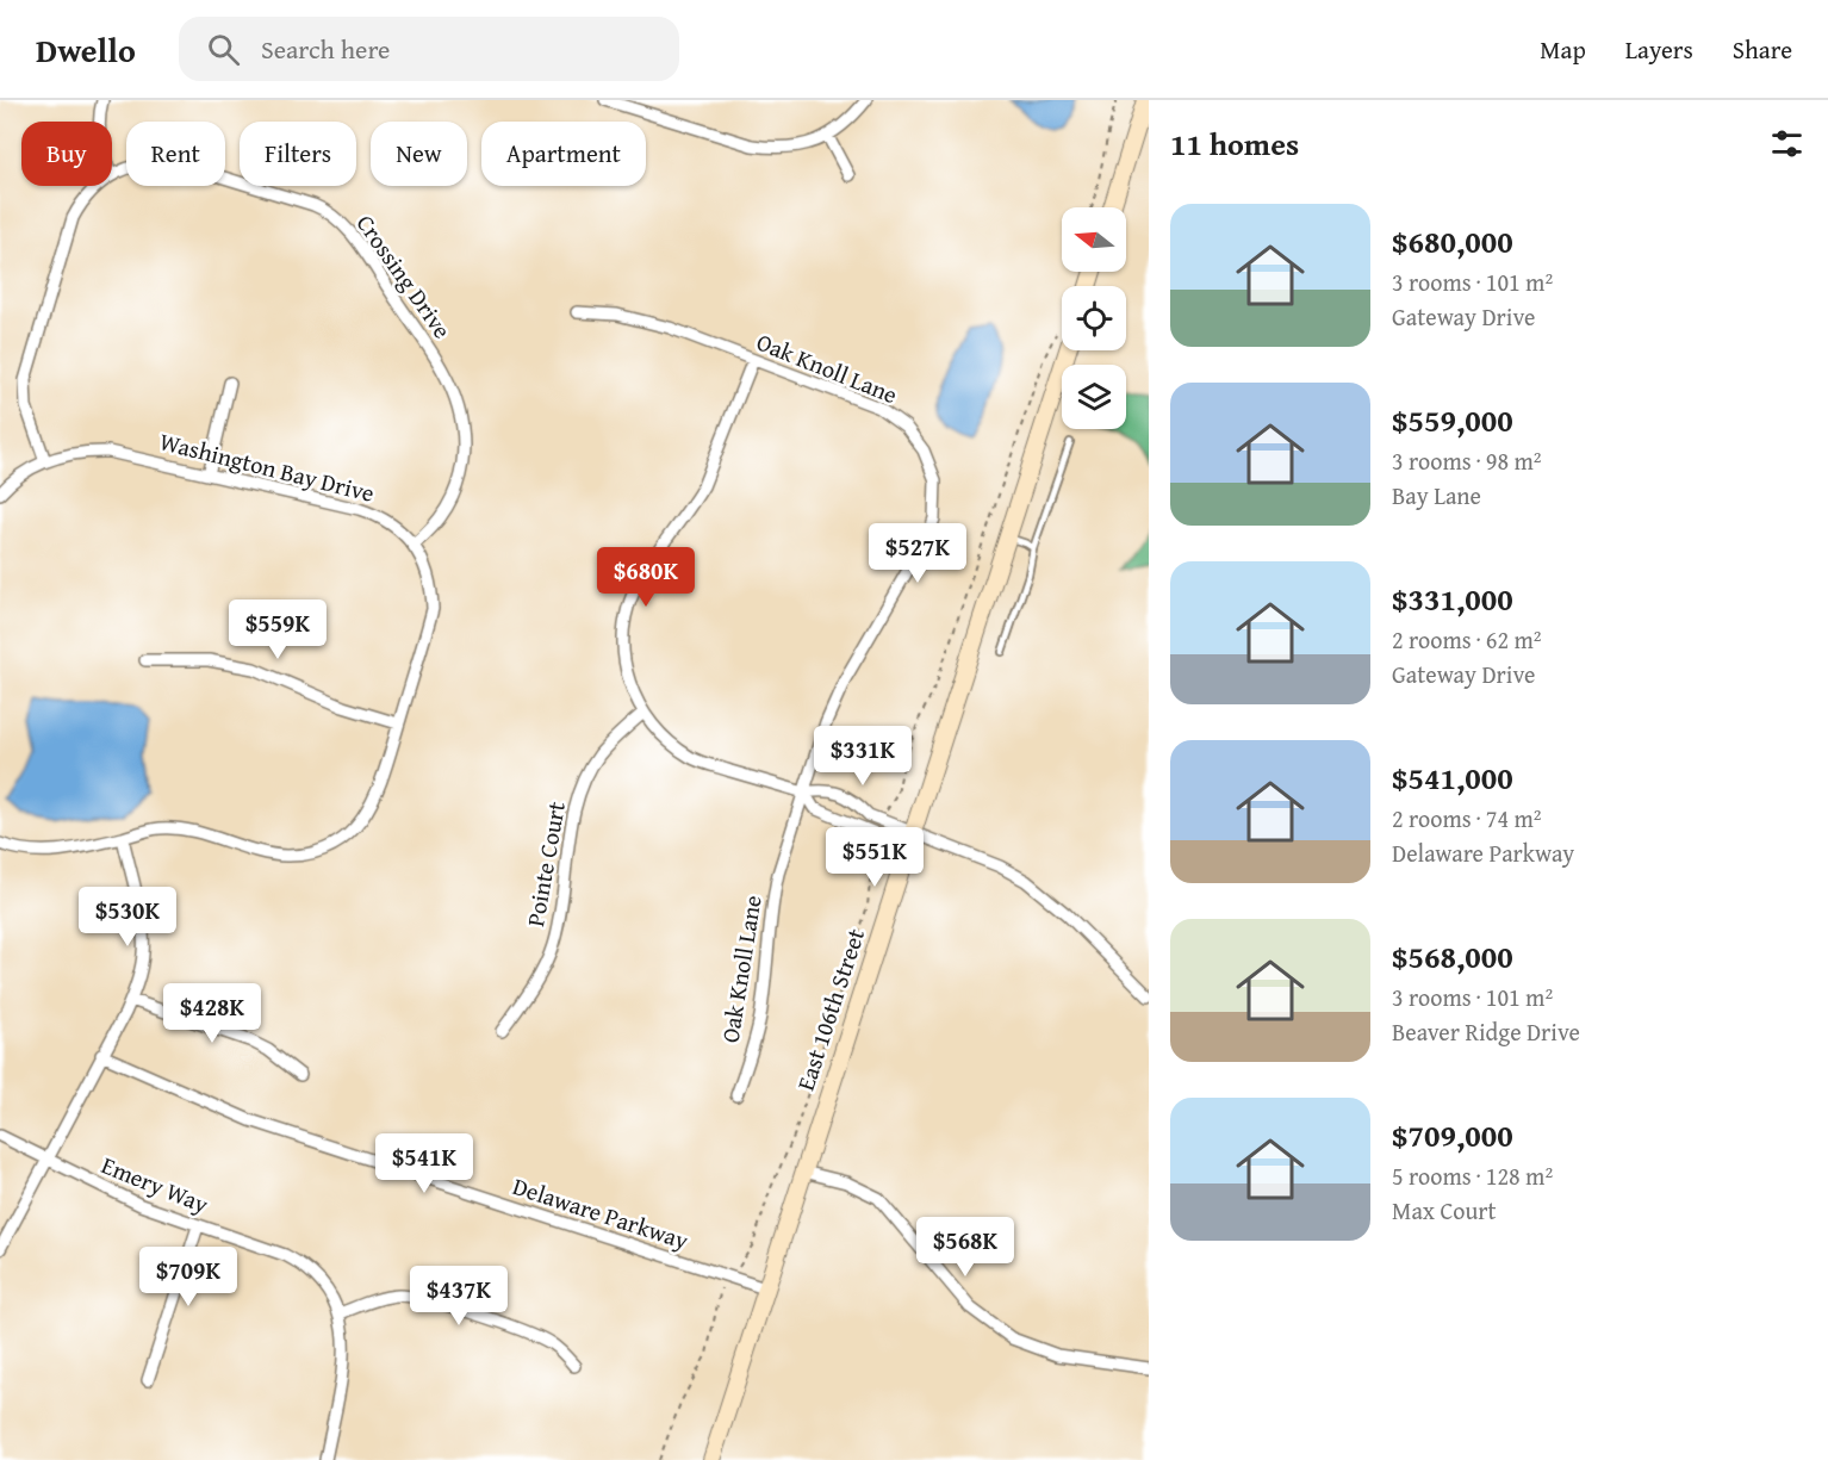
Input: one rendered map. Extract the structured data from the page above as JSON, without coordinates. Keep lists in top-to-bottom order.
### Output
{
  "streets": {
    "main road": ["East 106th Street"],
    "street": [
      "Crossing Drive",
      "Oak Knoll Lane",
      "Washington Bay Drive",
      "Pointe Court",
      "Emery Way",
      "Delaware Parkway"
    ]
  },
  "crossings": [
    ["Crossing Drive", "Washington Bay Drive"],
    ["East 106th Street", "Delaware Parkway"]
  ],
  "north": "left",
  "page": {
    "header": "Dwello",
    "search": "Search here",
    "nav": ["Map", "Layers", "Share"],
    "heading": "11 homes",
    "chip": [
      "Buy",
      "Rent",
      "Filters",
      "New",
      "Apartment"
    ],
    "list": [
      {
        "name": "$680,000",
        "note": "3 rooms · 101 m² · Gateway Drive"
      },
      {
        "name": "$559,000",
        "note": "3 rooms · 98 m² · Bay Lane"
      },
      {
        "name": "$331,000",
        "note": "2 rooms · 62 m² · Gateway Drive"
      },
      {
        "name": "$541,000",
        "note": "2 rooms · 74 m² · Delaware Parkway"
      },
      {
        "name": "$568,000",
        "note": "3 rooms · 101 m² · Beaver Ridge Drive"
      },
      {
        "name": "$709,000",
        "note": "5 rooms · 128 m² · Max Court"
      }
    ],
    "price": [
      "$527K",
      "$680K",
      "$559K",
      "$331K",
      "$551K",
      "$530K",
      "$428K",
      "$541K",
      "$568K",
      "$709K",
      "$437K"
    ]
  }
}
